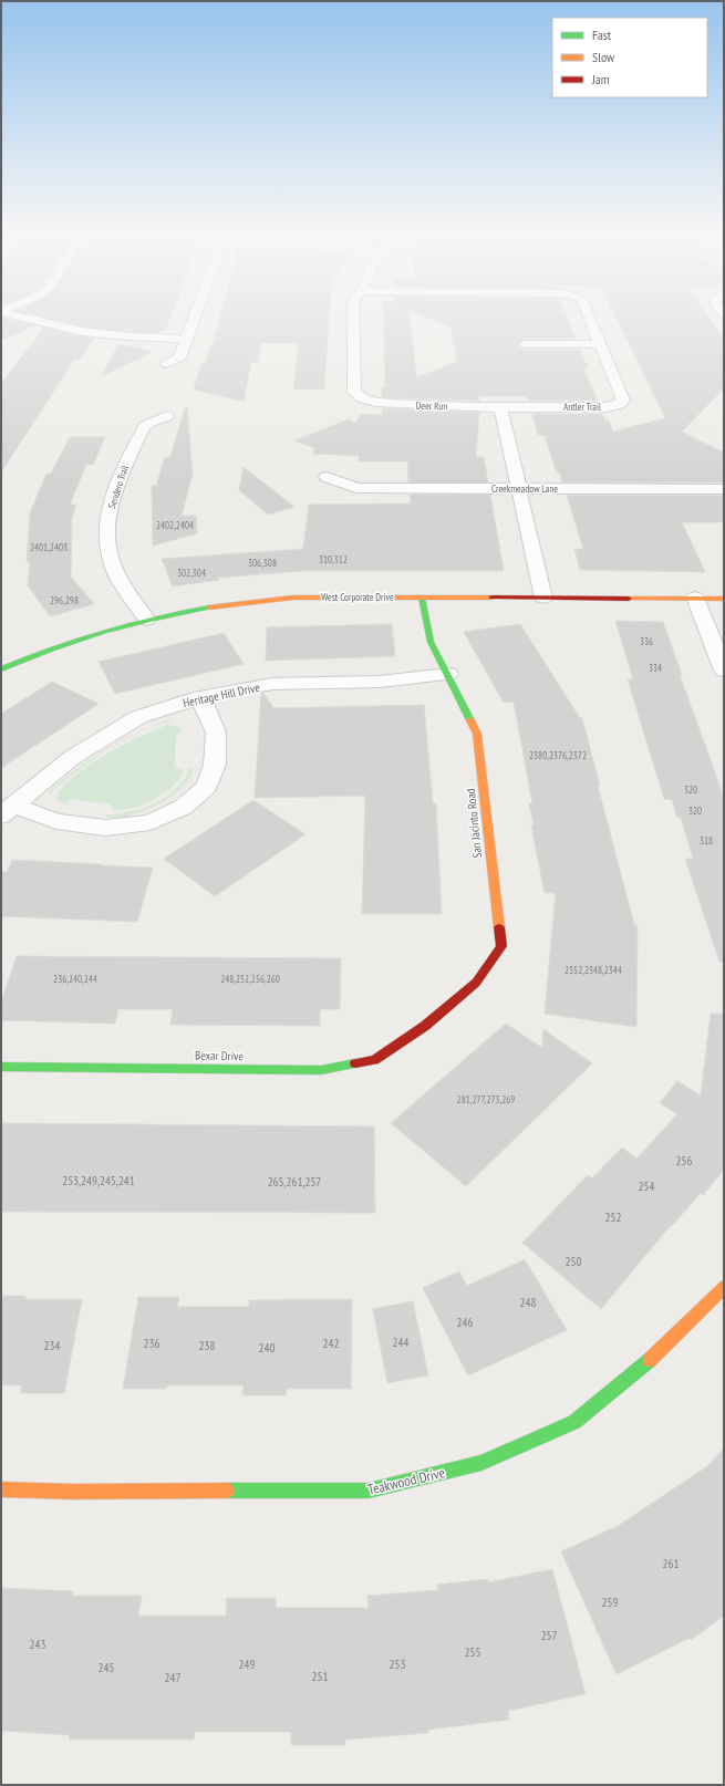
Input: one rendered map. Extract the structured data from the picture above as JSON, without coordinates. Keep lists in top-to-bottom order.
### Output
{
  "streets": {
    "street": [
      "Deer Run",
      "Antler Trail",
      "Sendero Trail",
      "Creekmeadow Lane",
      "West Corporate Drive",
      "Heritage Hill Drive",
      "San Jacinto Road",
      "Bexar Drive",
      "Teakwood Drive"
    ]
  },
  "crossings": [
    ["Deer Run", "Antler Trail"],
    ["Sendero Trail", "West Corporate Drive"],
    ["West Corporate Drive", "San Jacinto Road"],
    ["Heritage Hill Drive", "San Jacinto Road"],
    ["San Jacinto Road", "Bexar Drive"]
  ],
  "house_numbers": [
    "2402,2404",
    "2401,2403",
    "310,312",
    "306,308",
    "302,304",
    "296,298",
    "336",
    "334",
    "2380,2376,2372",
    "320",
    "320",
    "318",
    "2352,2348,2344",
    "236,240,244",
    "248,252,256,260",
    "281,277,273,269",
    "256",
    "253,249,245,241",
    "265,261,257",
    "254",
    "252",
    "250",
    "248",
    "246",
    "244",
    "236",
    "242",
    "234",
    "238",
    "240",
    "261",
    "259",
    "257",
    "243",
    "255",
    "249",
    "253",
    "245",
    "251",
    "247"
  ],
  "legend": ["Fast", "Slow", "Jam"]
}
